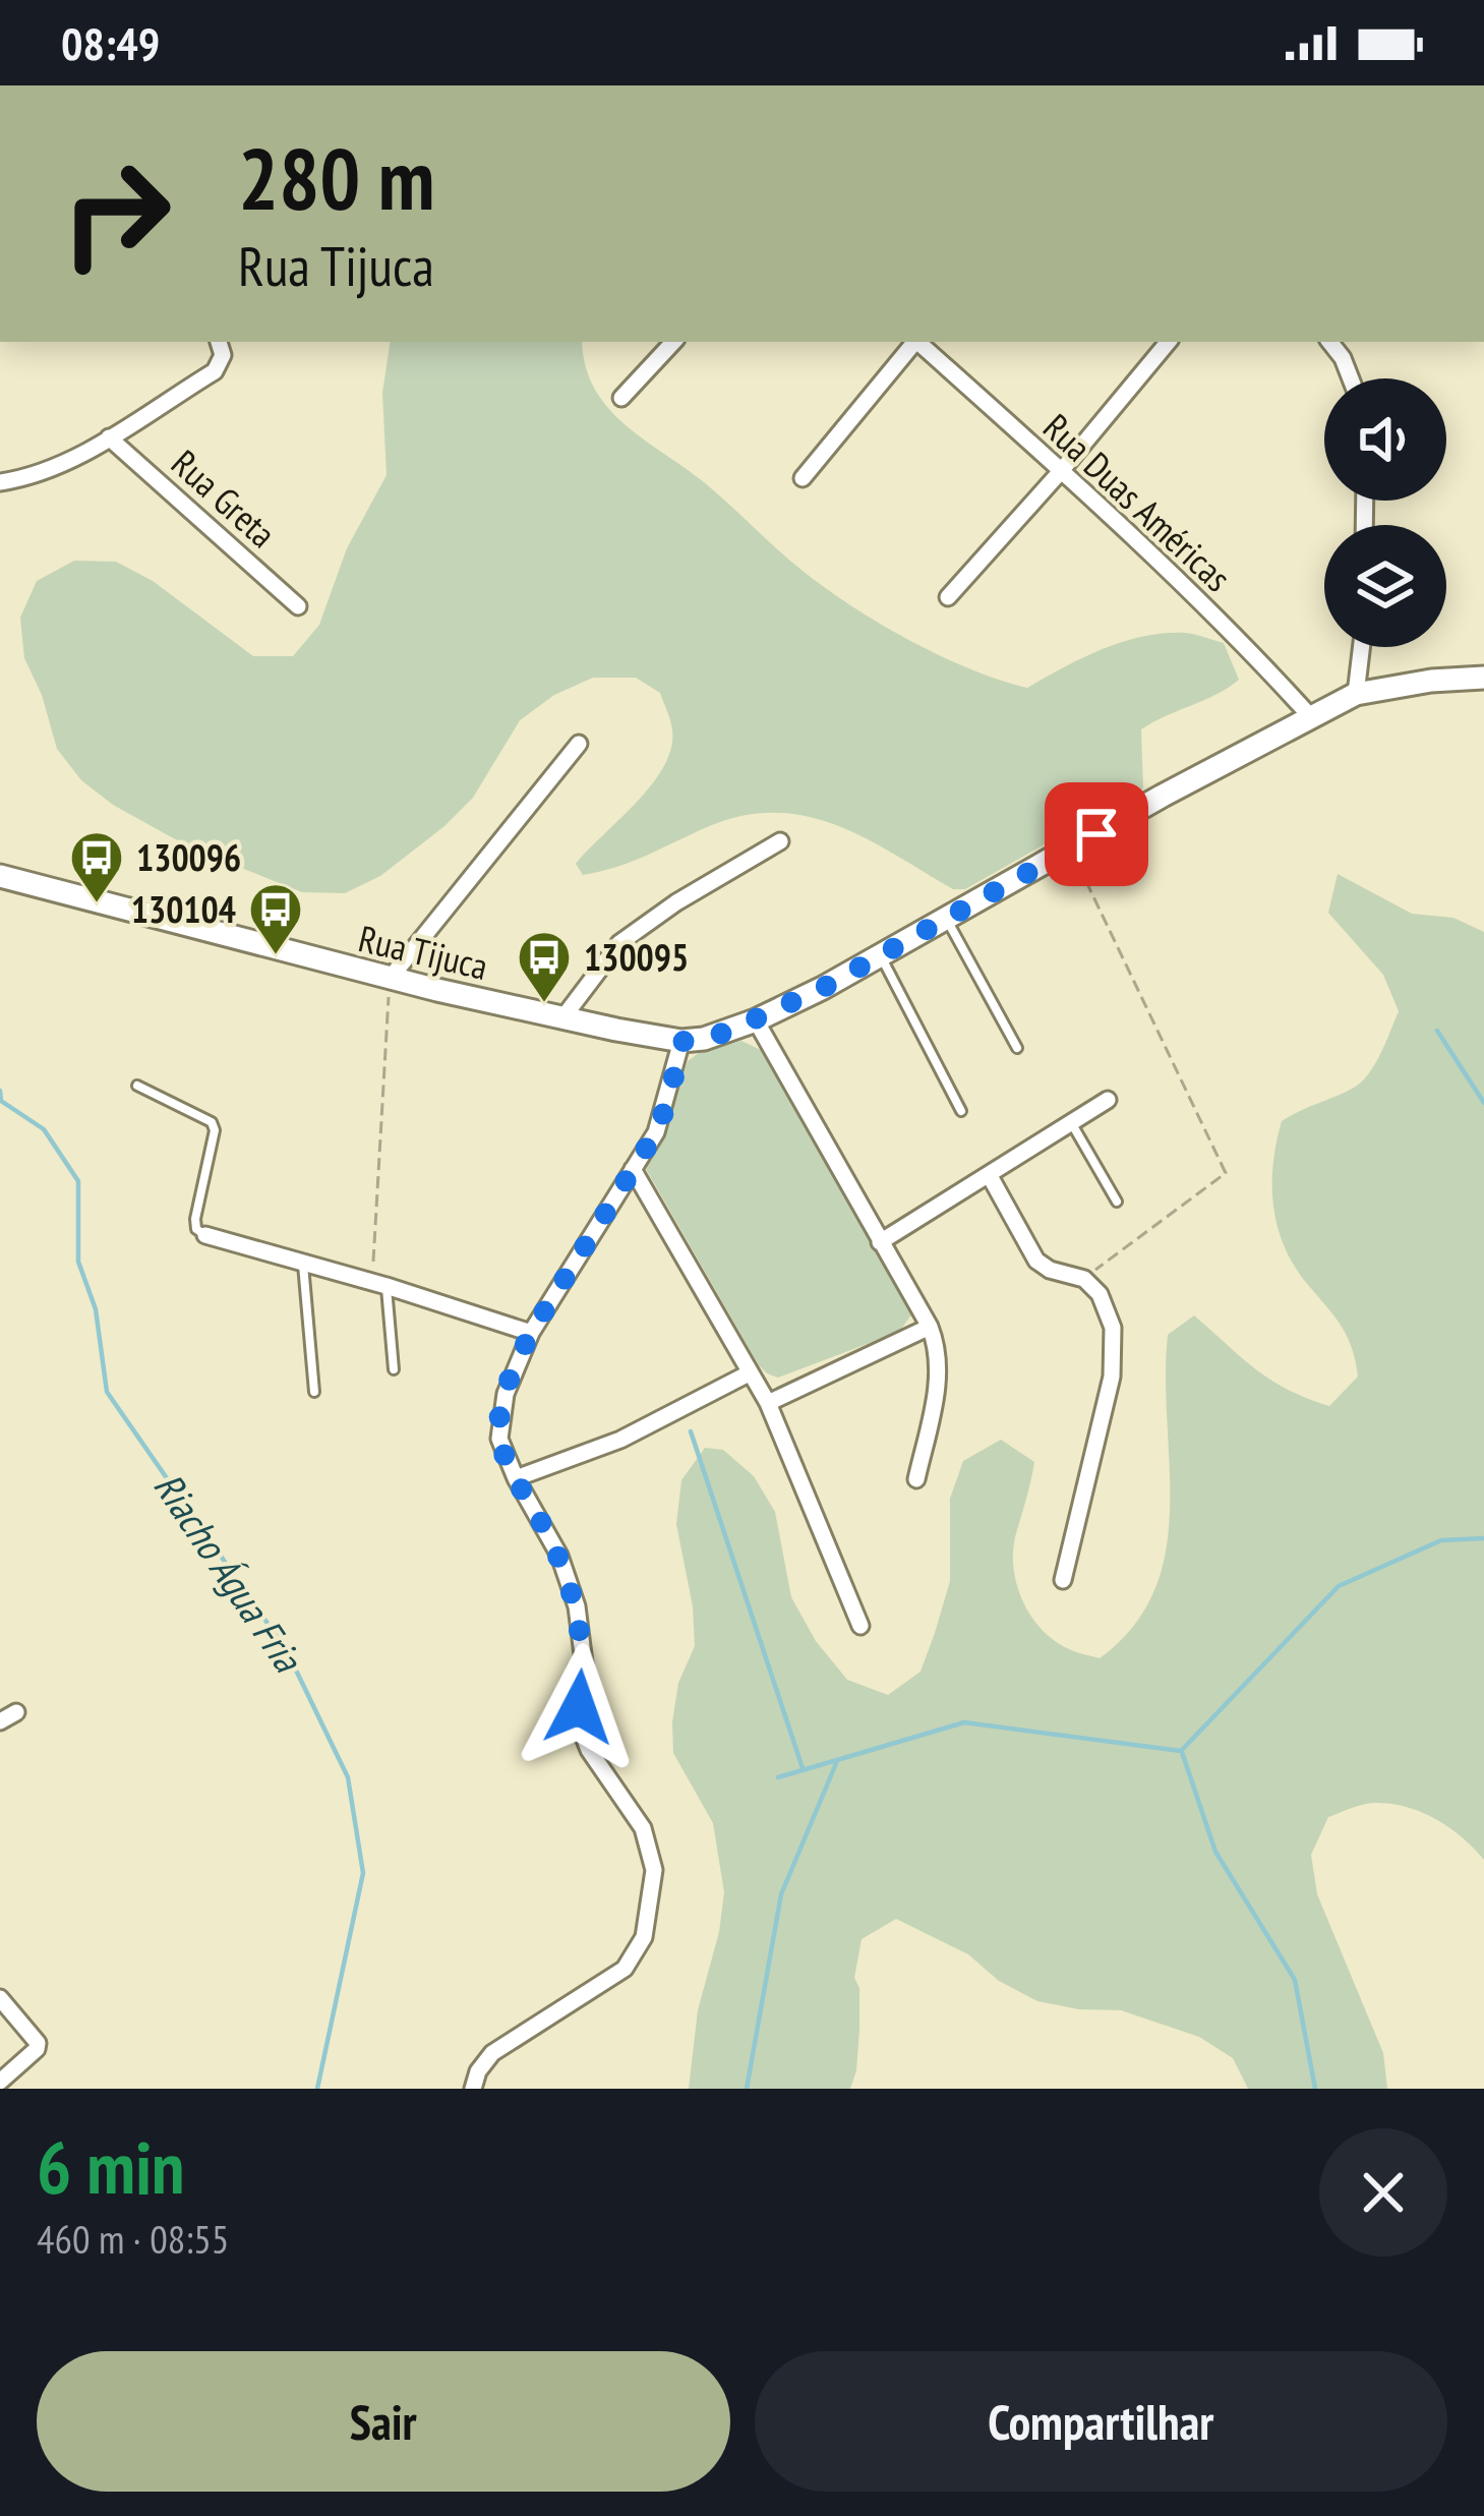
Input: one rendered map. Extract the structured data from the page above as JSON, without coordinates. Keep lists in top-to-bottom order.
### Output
{
  "streets": {
    "street": ["Rua Greta", "Rua Duas Américas", "Rua Tijuca"]
  },
  "crossings": [
    ["Rua Duas Américas", "Rua Tijuca"]
  ],
  "water": ["Riacho Água Fria"],
  "places": {
    "bus stop": ["130096", "130104", "130095"]
  },
  "page": {
    "status": "08:49",
    "turn": ["280 m", "Rua Tijuca"],
    "heading": ["6 min", "460 m · 08:55"],
    "buttons": ["Sair", "Compartilhar"]
  }
}
